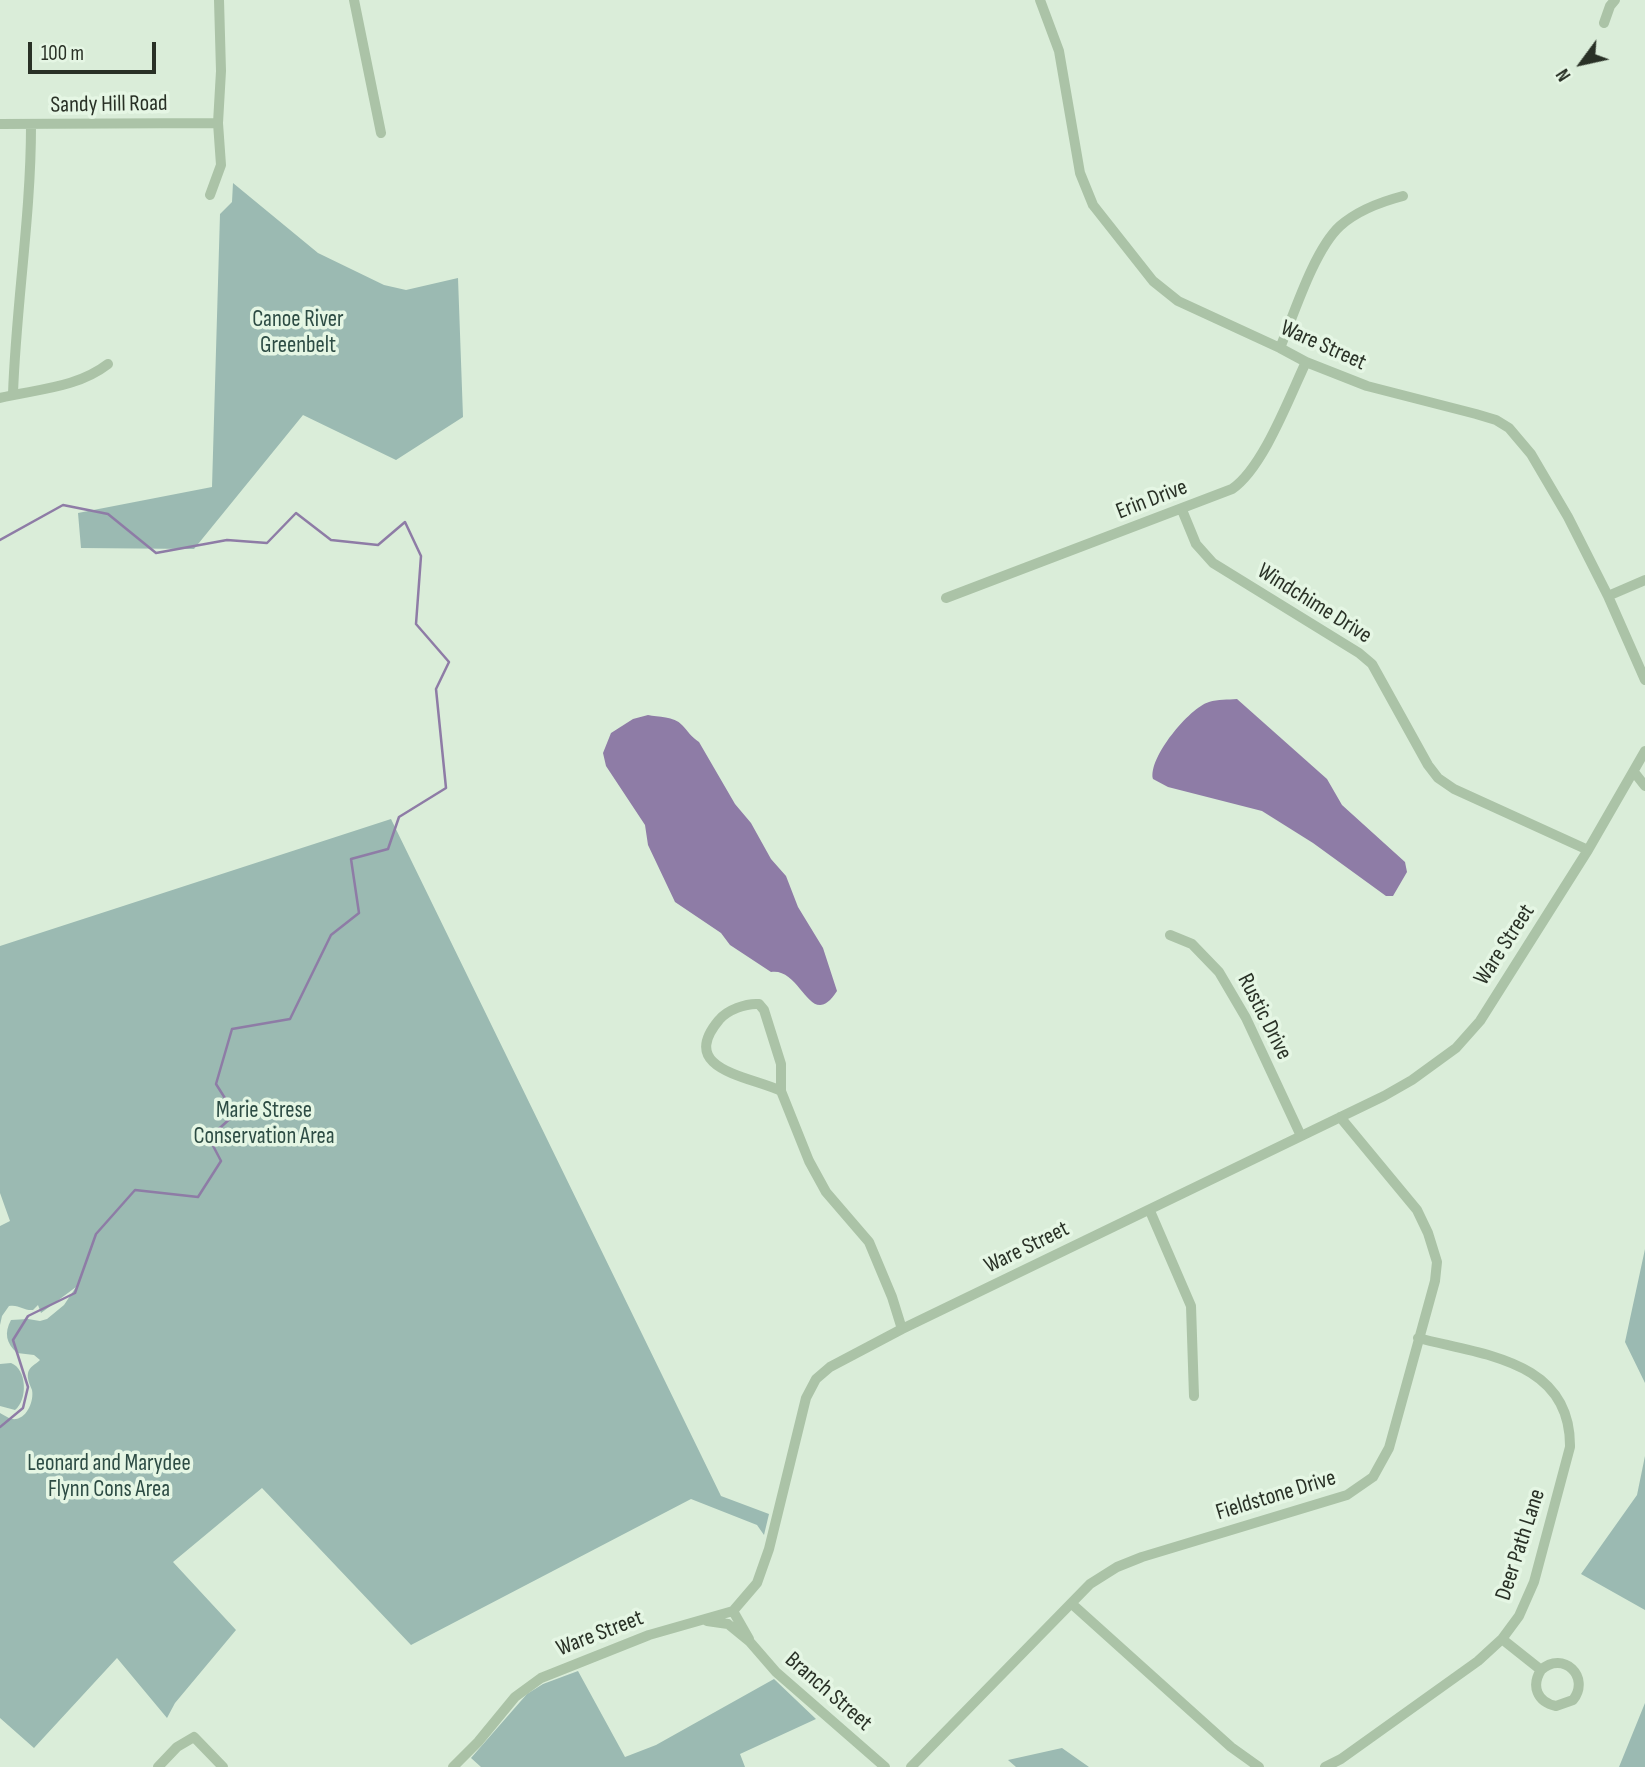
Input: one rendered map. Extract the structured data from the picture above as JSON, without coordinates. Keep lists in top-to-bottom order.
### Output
{
  "streets": {
    "street": [
      "Sandy Hill Road",
      "Ware Street",
      "Erin Drive",
      "Windchime Drive",
      "Rustic Drive",
      "Fieldstone Drive",
      "Deer Path Lane",
      "Branch Street"
    ]
  },
  "crossings": [
    ["Ware Street", "Erin Drive"],
    ["Ware Street", "Windchime Drive"],
    ["Ware Street", "Rustic Drive"],
    ["Ware Street", "Fieldstone Drive"],
    ["Ware Street", "Branch Street"],
    ["Erin Drive", "Windchime Drive"],
    ["Fieldstone Drive", "Deer Path Lane"]
  ],
  "parks": ["Canoe River Greenbelt", "Marie Strese Conservation Area", "Leonard and Marydee Flynn Cons Area"],
  "scale_bar": "100 m",
  "north": "bottom left"
}
